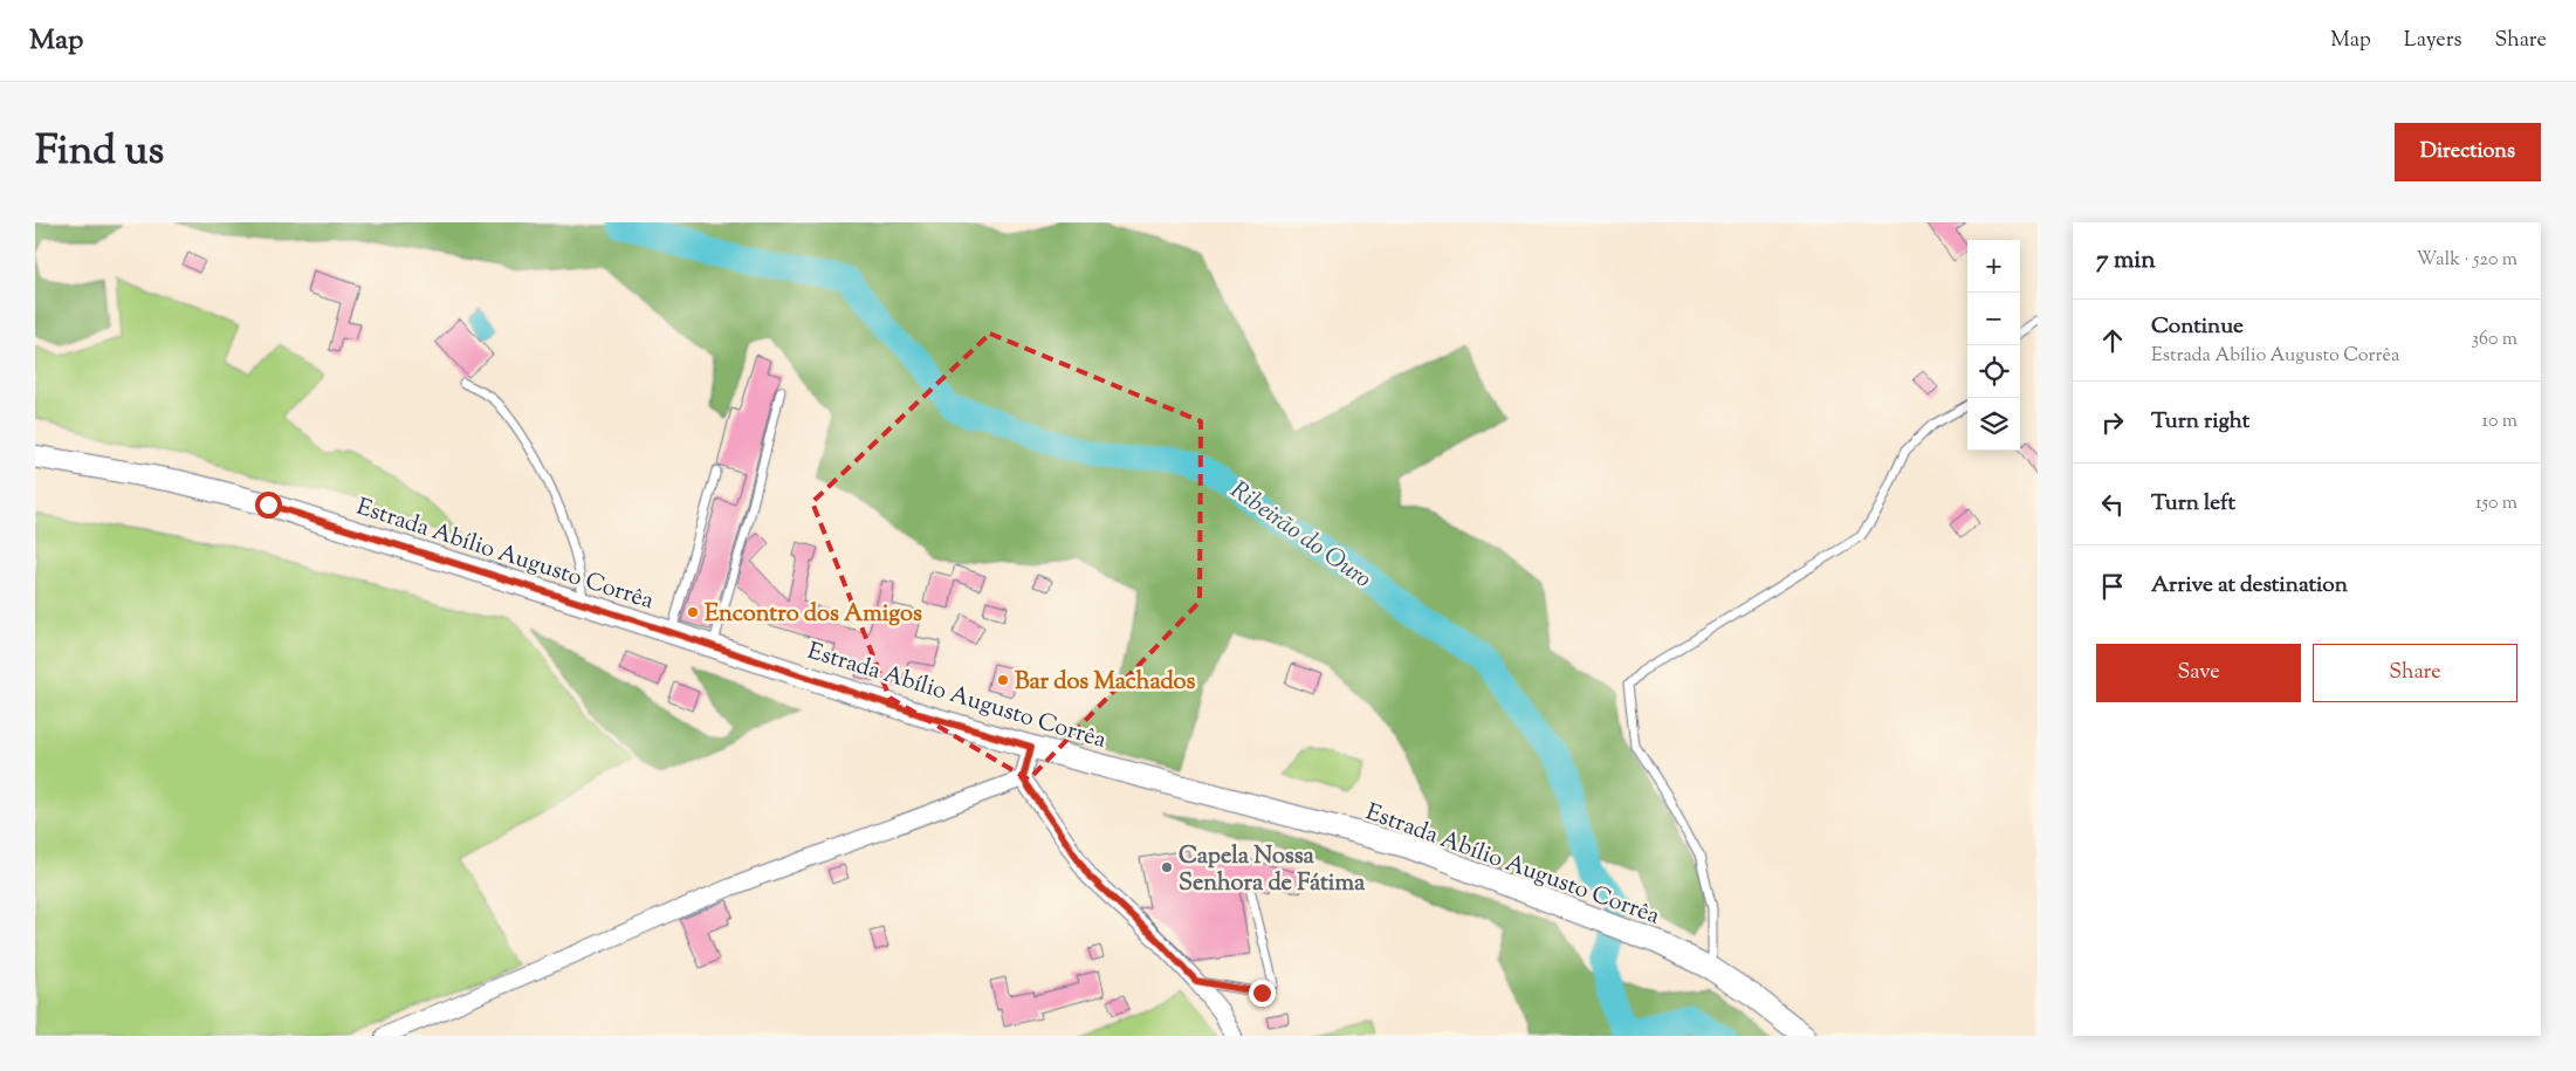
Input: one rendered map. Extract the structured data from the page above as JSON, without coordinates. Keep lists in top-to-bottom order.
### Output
{
  "streets": {
    "main road": ["Estrada Abílio Augusto Corrêa"]
  },
  "water": ["Ribeirão do Ouro"],
  "places": ["Encontro dos Amigos", "Bar dos Machados", "Capela Nossa Senhora de Fátima"],
  "page": {
    "header": "Map",
    "nav": ["Map", "Layers", "Share"],
    "title": "Find us",
    "buttons": [
      "Directions",
      ["Save", "Share"]
    ],
    "heading": ["7 min", "Walk · 520 m"],
    "map_buttons": ["+", "−"],
    "list": [
      ["Continue", "Estrada Abílio Augusto Corrêa", "360 m"],
      ["Turn right", "10 m"],
      ["Turn left", "150 m"],
      "Arrive at destination"
    ]
  }
}
